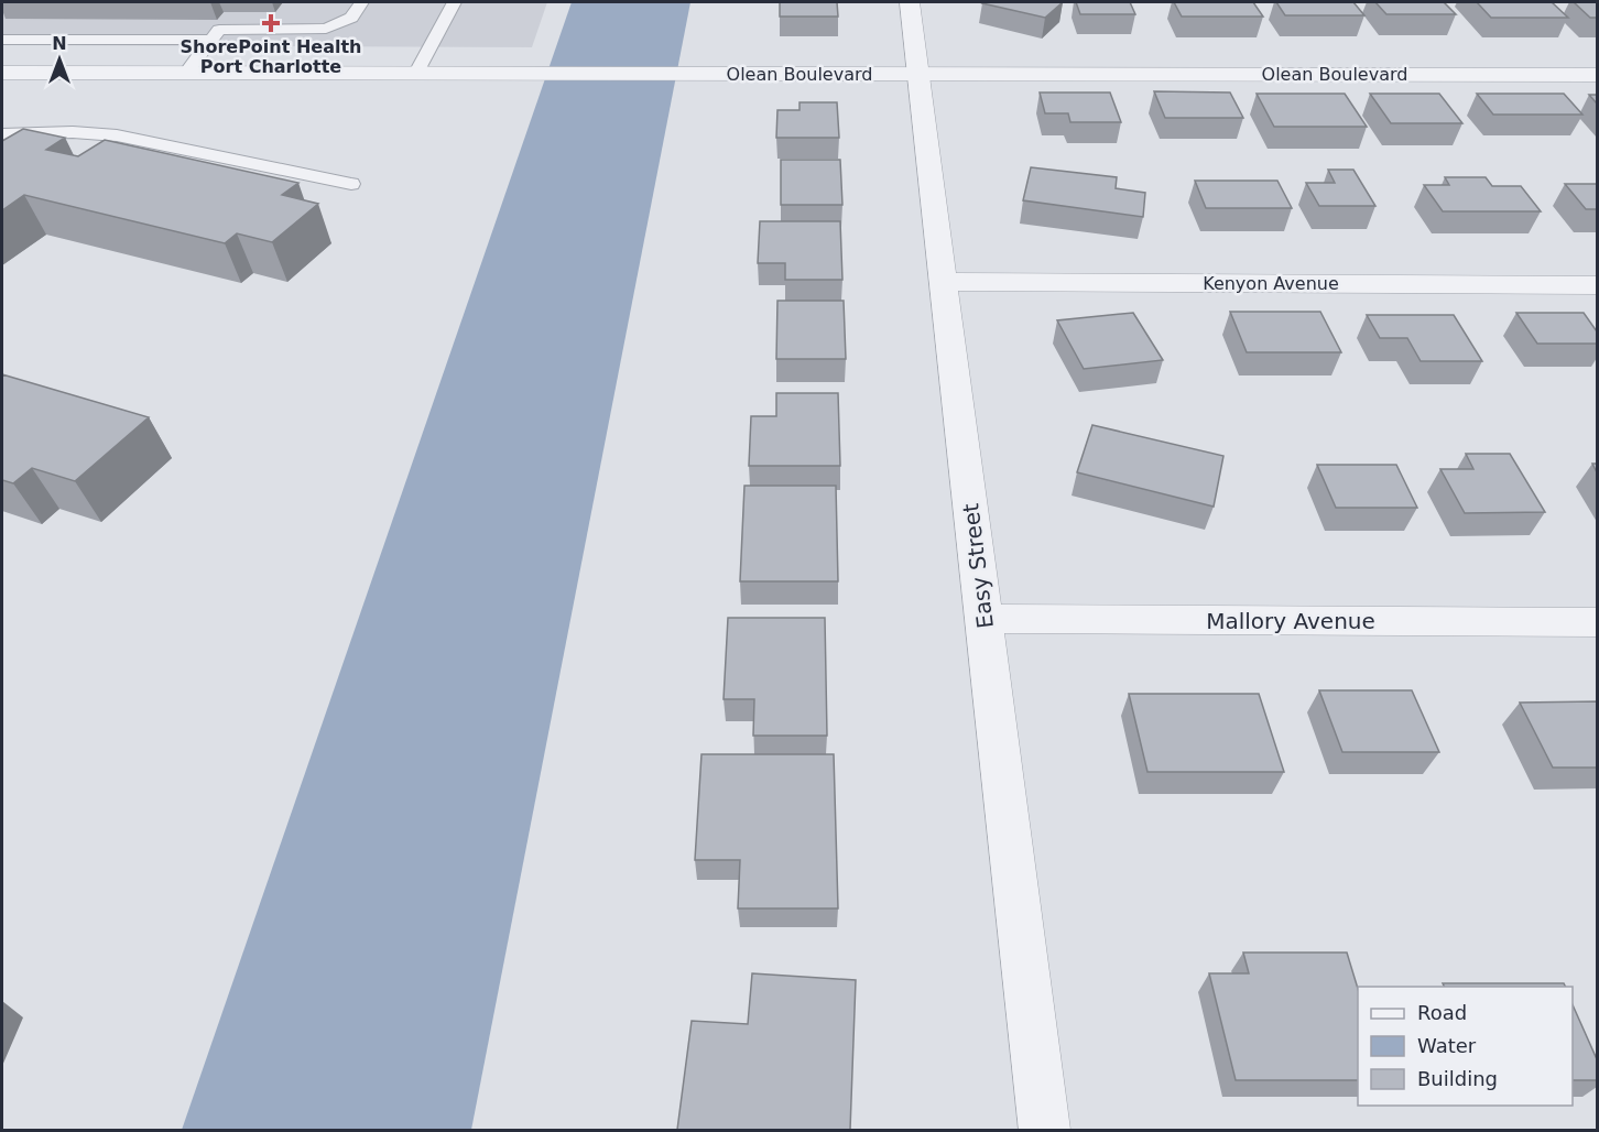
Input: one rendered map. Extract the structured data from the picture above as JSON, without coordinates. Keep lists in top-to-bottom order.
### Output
{
  "streets": {
    "street": [
      "Olean Boulevard",
      "Kenyon Avenue",
      "Easy Street",
      "Mallory Avenue"
    ]
  },
  "crossings": [
    ["Olean Boulevard", "Easy Street"],
    ["Kenyon Avenue", "Easy Street"],
    ["Easy Street", "Mallory Avenue"]
  ],
  "places": {
    "health": ["ShorePoint Health Port Charlotte"]
  },
  "legend": ["Road", "Water", "Building"],
  "north": "top"
}
